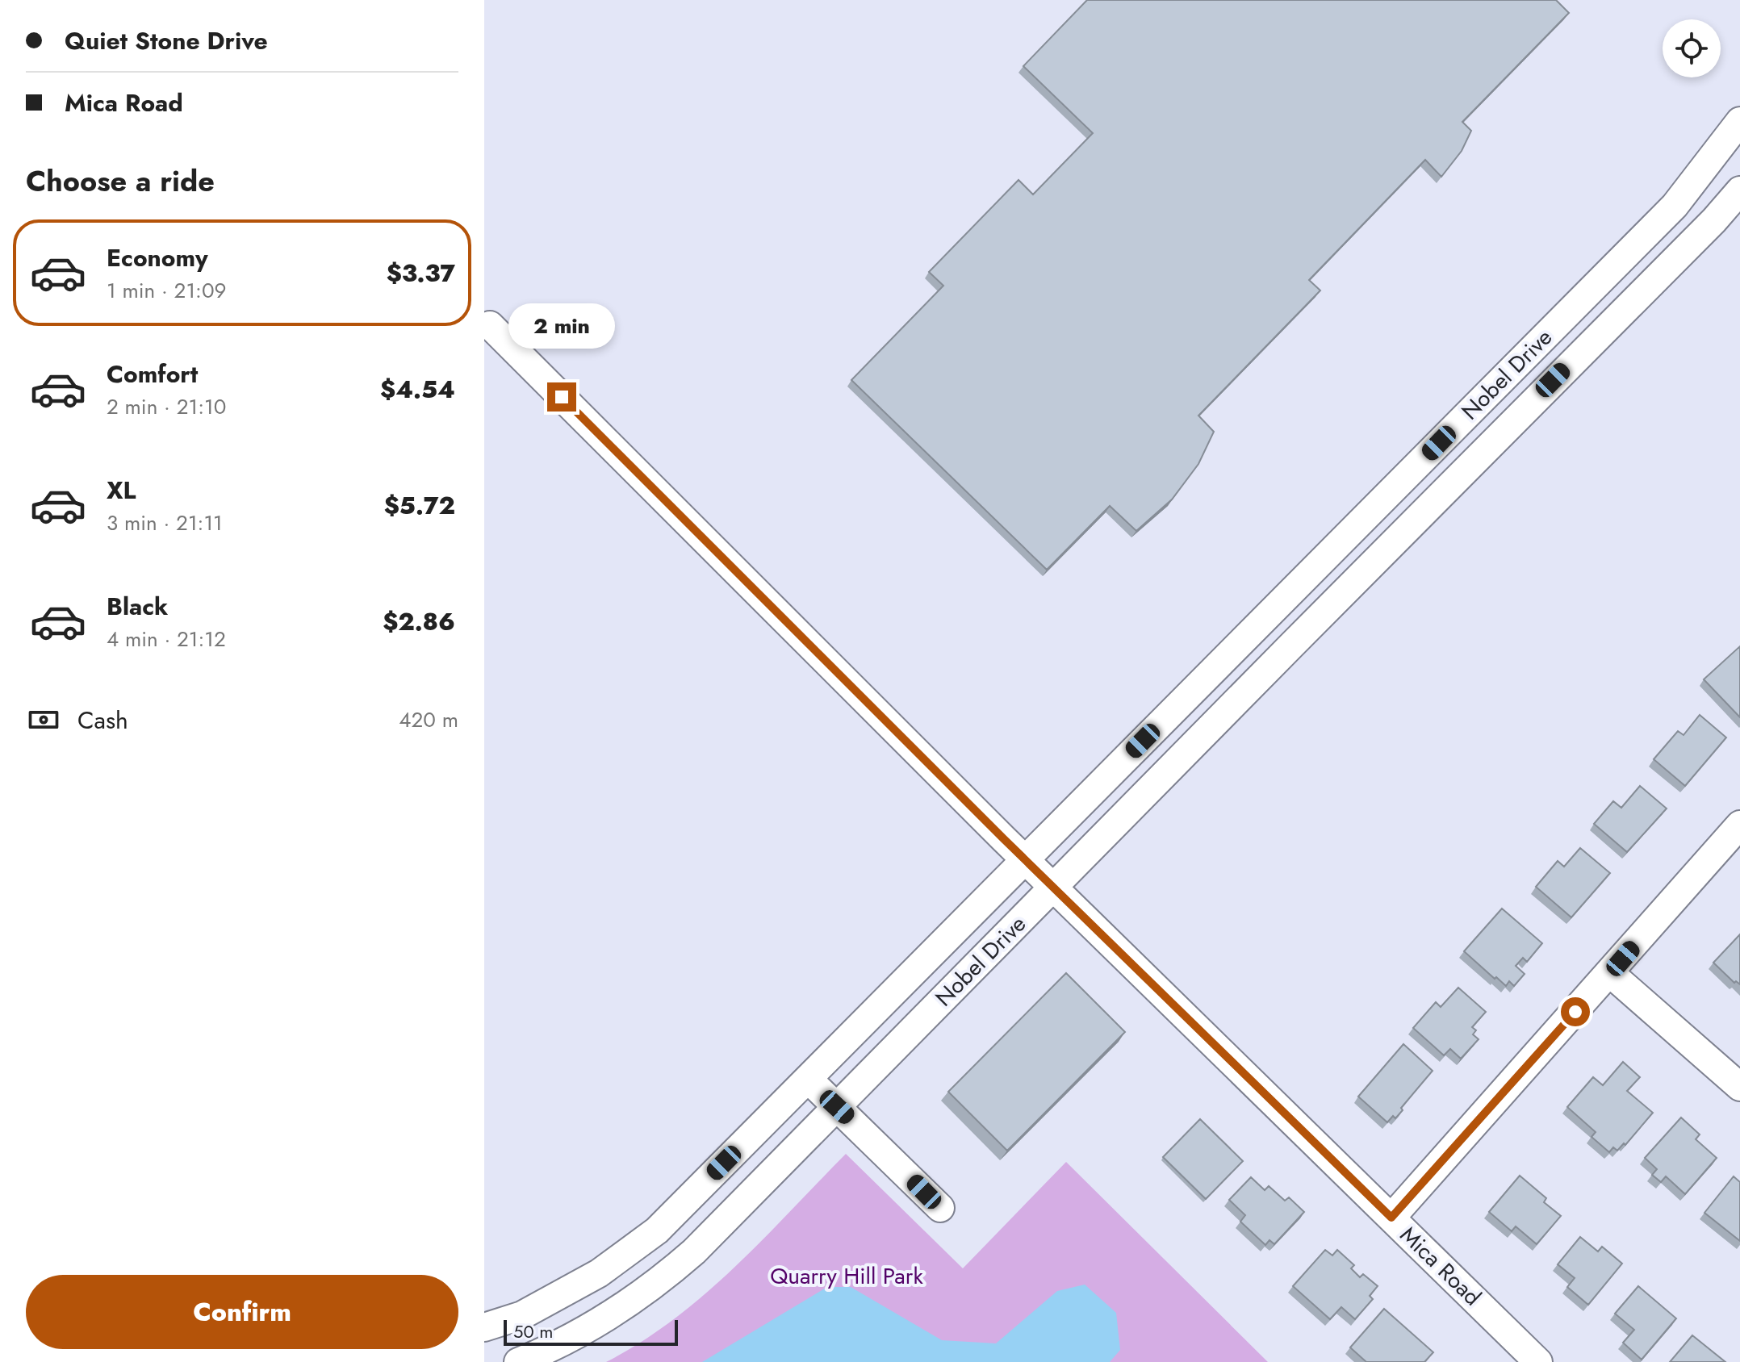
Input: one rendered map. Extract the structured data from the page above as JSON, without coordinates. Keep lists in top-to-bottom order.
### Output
{
  "streets": {
    "street": ["Nobel Drive", "Mica Road"]
  },
  "crossings": [
    ["Nobel Drive", "Mica Road"]
  ],
  "parks": ["Quarry Hill Park"],
  "scale_bar": "50 m",
  "page": {
    "banner": ["Quiet Stone Drive", "Mica Road"],
    "heading": "Choose a ride",
    "list": [
      {
        "name": "Economy",
        "note": "1 min · 21:09",
        "value": "$3.37"
      },
      {
        "name": "Comfort",
        "note": "2 min · 21:10",
        "value": "$4.54"
      },
      {
        "name": "XL",
        "note": "3 min · 21:11",
        "value": "$5.72"
      },
      {
        "name": "Black",
        "note": "4 min · 21:12",
        "value": "$2.86"
      }
    ],
    "bubble": "2 min",
    "pay": ["Cash", "420 m"],
    "buttons": "Confirm",
    "scale": "50 m"
  }
}
